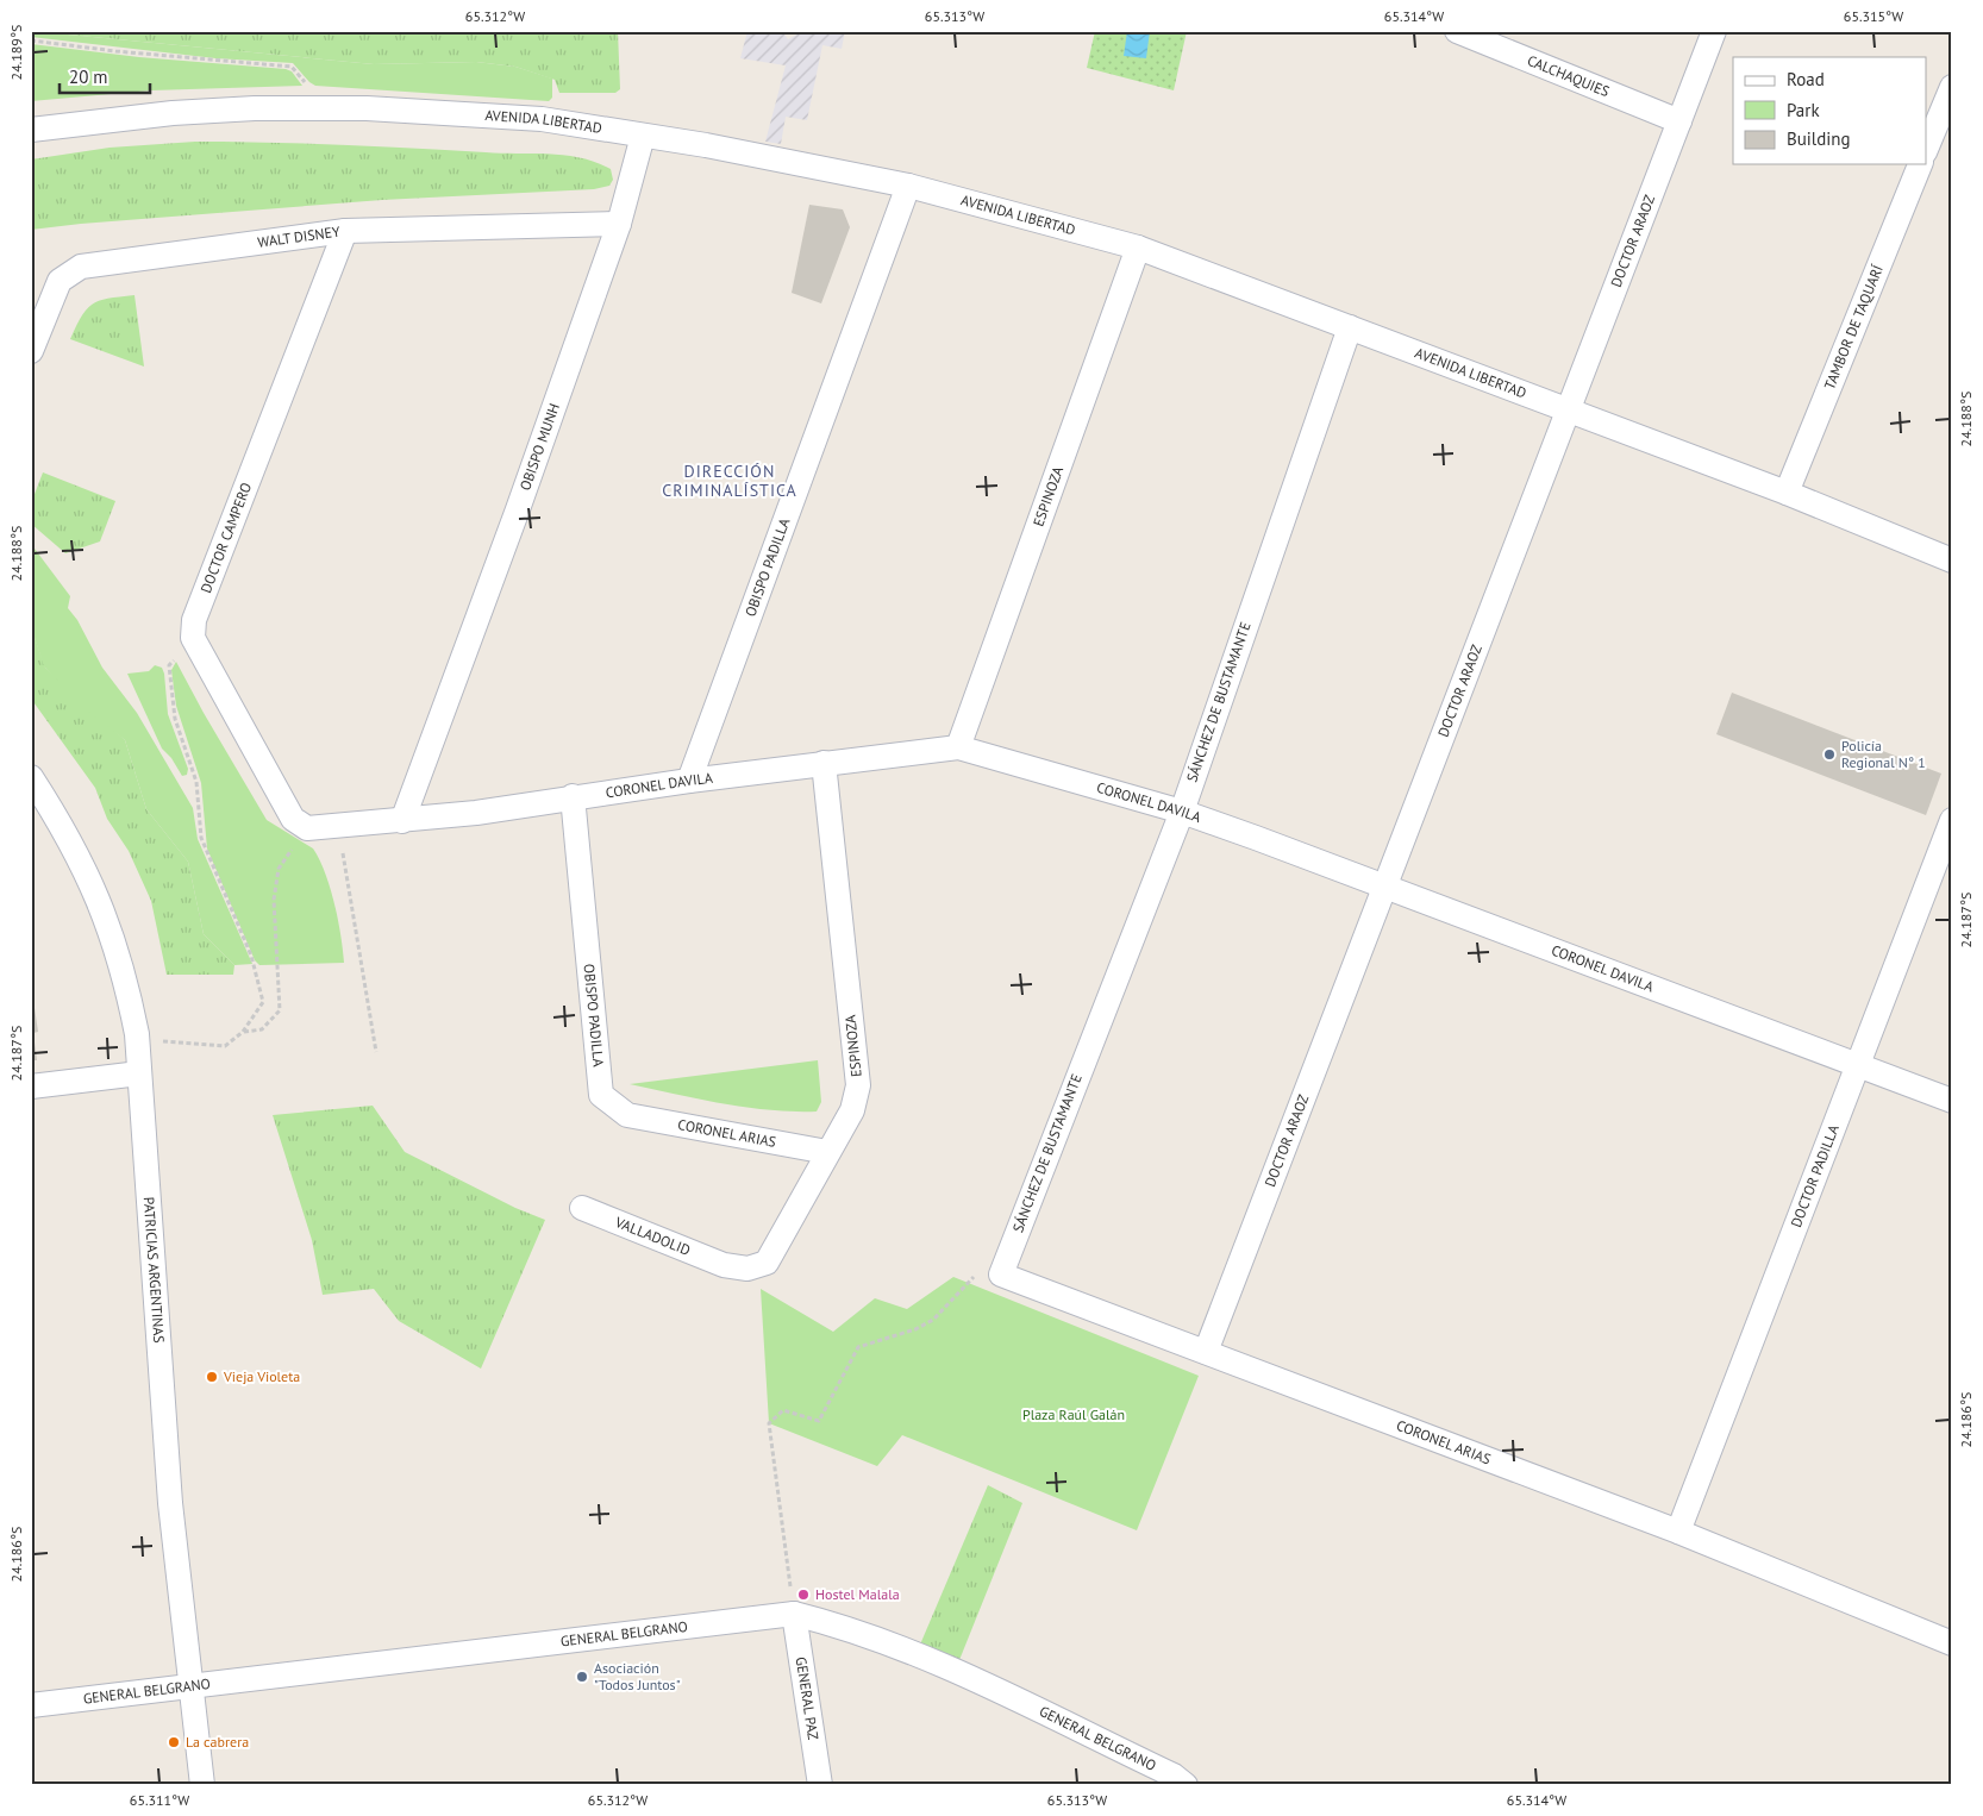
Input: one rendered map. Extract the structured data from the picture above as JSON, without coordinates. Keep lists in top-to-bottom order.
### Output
{
  "streets": {
    "street": [
      "CALCHAQUIES",
      "AVENIDA LIBERTAD",
      "WALT DISNEY",
      "DOCTOR ARAOZ",
      "TAMBOR DE TAQUARÍ",
      "OBISPO MUNH",
      "ESPINOZA",
      "DOCTOR CAMPERO",
      "OBISPO PADILLA",
      "SÁNCHEZ DE BUSTAMANTE",
      "CORONEL DAVILA",
      "CORONEL ARIAS",
      "DOCTOR PADILLA",
      "VALLADOLID",
      "PATRICIAS ARGENTINAS",
      "GENERAL BELGRANO",
      "GENERAL PAZ"
    ]
  },
  "crossings": [
    ["CALCHAQUIES", "DOCTOR ARAOZ"],
    ["AVENIDA LIBERTAD", "DOCTOR ARAOZ"],
    ["AVENIDA LIBERTAD", "TAMBOR DE TAQUARÍ"],
    ["AVENIDA LIBERTAD", "OBISPO MUNH"],
    ["AVENIDA LIBERTAD", "ESPINOZA"],
    ["AVENIDA LIBERTAD", "OBISPO PADILLA"],
    ["AVENIDA LIBERTAD", "SÁNCHEZ DE BUSTAMANTE"],
    ["WALT DISNEY", "OBISPO MUNH"],
    ["WALT DISNEY", "DOCTOR CAMPERO"],
    ["DOCTOR ARAOZ", "CORONEL DAVILA"],
    ["DOCTOR ARAOZ", "CORONEL ARIAS"],
    ["OBISPO MUNH", "CORONEL DAVILA"],
    ["ESPINOZA", "CORONEL DAVILA"],
    ["ESPINOZA", "CORONEL ARIAS"],
    ["ESPINOZA", "VALLADOLID"],
    ["DOCTOR CAMPERO", "CORONEL DAVILA"],
    ["OBISPO PADILLA", "CORONEL DAVILA"],
    ["OBISPO PADILLA", "CORONEL ARIAS"],
    ["SÁNCHEZ DE BUSTAMANTE", "CORONEL DAVILA"],
    ["SÁNCHEZ DE BUSTAMANTE", "CORONEL ARIAS"],
    ["CORONEL DAVILA", "DOCTOR PADILLA"],
    ["CORONEL ARIAS", "DOCTOR PADILLA"],
    ["PATRICIAS ARGENTINAS", "GENERAL BELGRANO"],
    ["GENERAL BELGRANO", "GENERAL PAZ"]
  ],
  "districts": ["DIRECCIÓN CRIMINALÍSTICA"],
  "parks": ["Plaza Raúl Galán"],
  "places": [
    "Policía Regional N° 1",
    "Vieja Violeta",
    "Hostel Malala",
    "Asociación \"Todos Juntos\"",
    "La cabrera"
  ],
  "legend": ["Road", "Park", "Building"],
  "scale_bar": "20 m",
  "coordinates": [
    "65.312°W",
    "65.313°W",
    "65.314°W",
    "65.315°W",
    "24.189°S",
    "24.188°S",
    "24.187°S",
    "24.186°S",
    "65.311°W"
  ]
}
